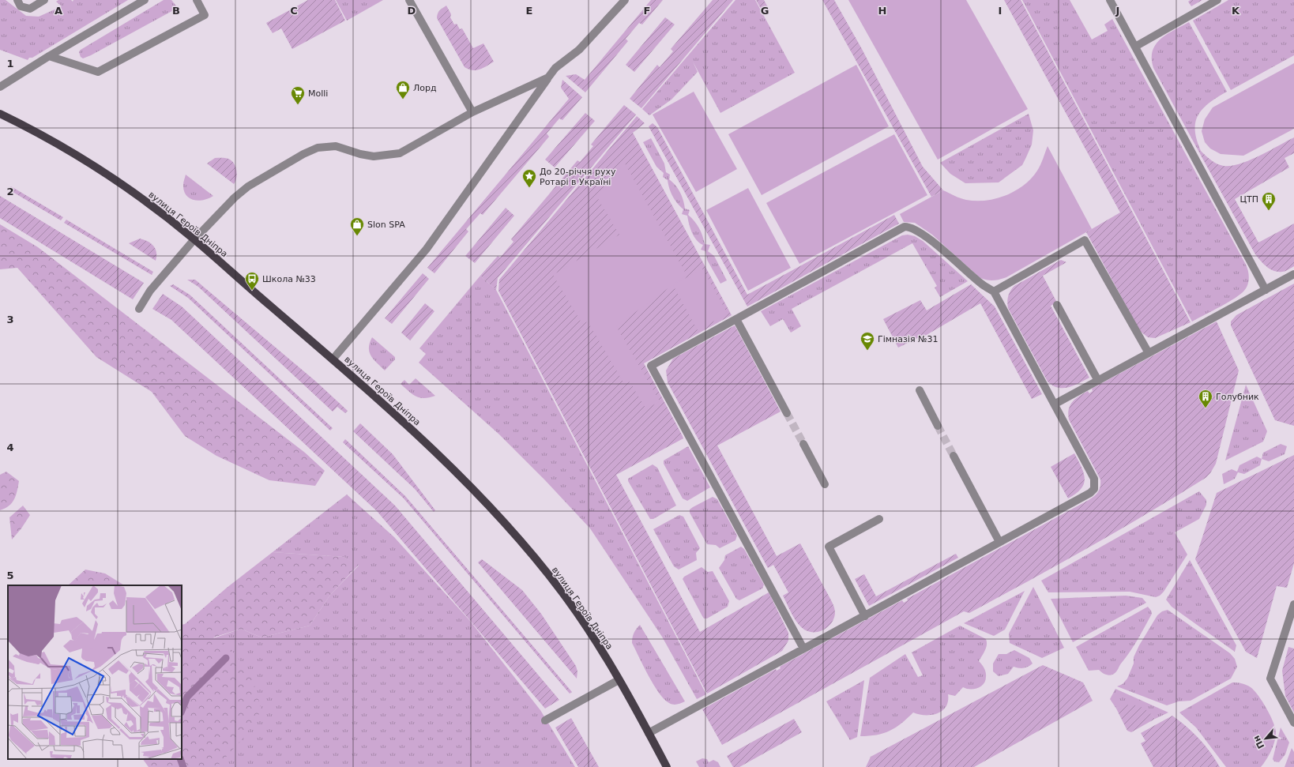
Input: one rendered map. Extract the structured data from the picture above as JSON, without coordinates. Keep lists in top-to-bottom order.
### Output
{
  "streets": {
    "main road": ["вулиця Героїв Дніпра"]
  },
  "places": {
    "shop": ["Лорд", "Slon SPA"],
    "supermarket": ["Molli"],
    "place": ["До 20-річчя руху Ротарі в Україні"],
    "building": ["ЦТП", "Голубник"],
    "bus stop": ["Школа №33"],
    "school or university": ["Гімназія №31"]
  },
  "north": "bottom left",
  "grid": {
    "columns": [
      "A",
      "B",
      "C",
      "D",
      "E",
      "F",
      "G",
      "H",
      "I",
      "J",
      "K"
    ],
    "rows": [
      "1",
      "2",
      "3",
      "4",
      "5"
    ]
  }
}
